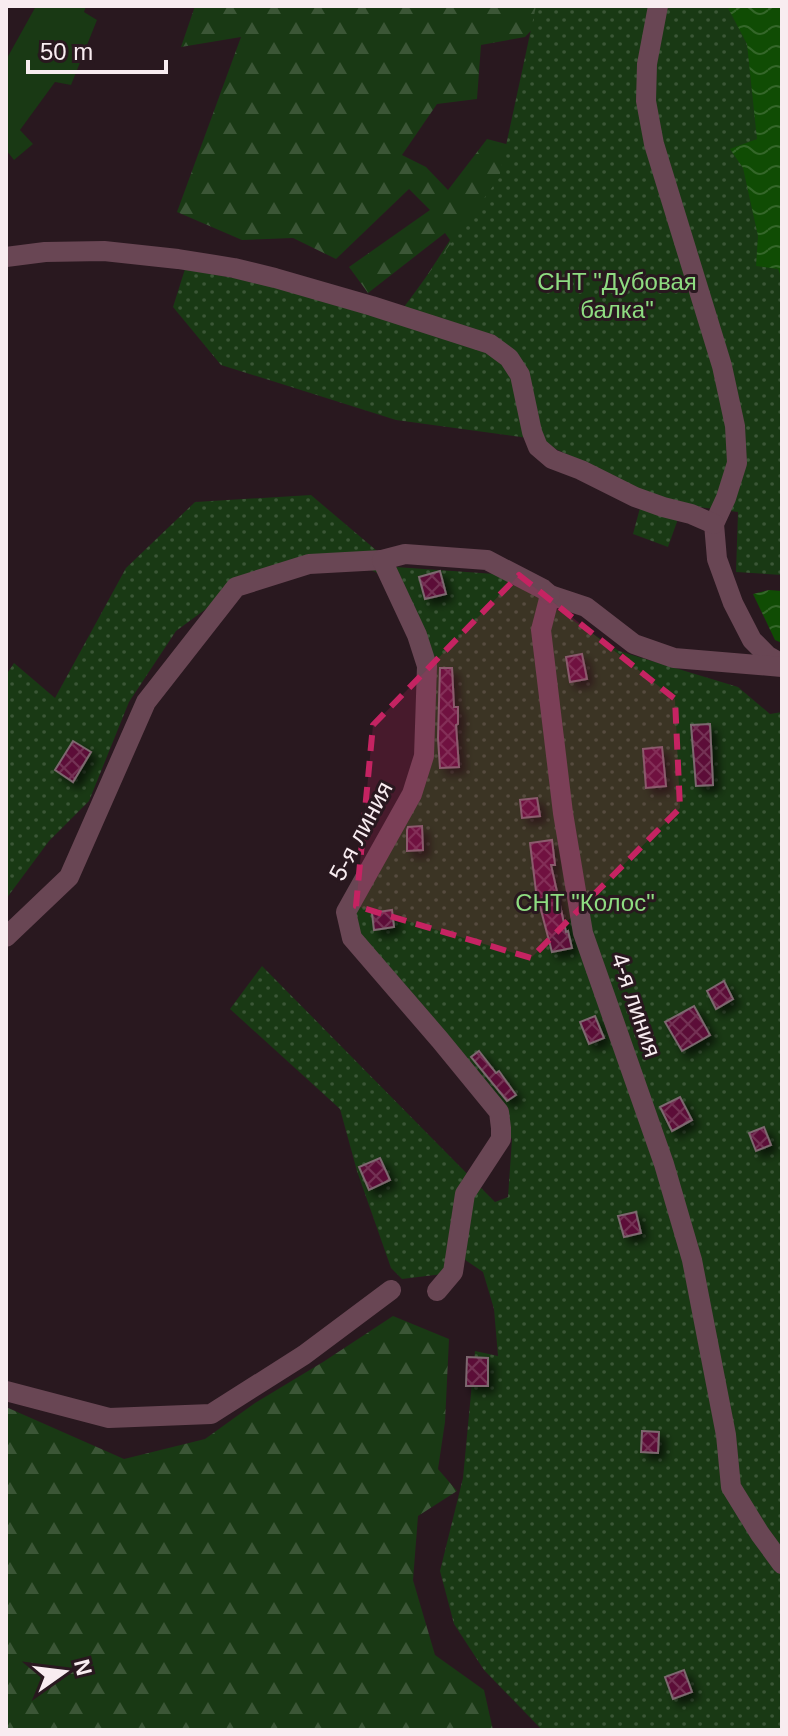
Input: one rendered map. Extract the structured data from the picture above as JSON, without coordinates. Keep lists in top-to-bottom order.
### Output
{
  "streets": {
    "street": ["5-я линия", "4-я линия"]
  },
  "parks": ["СНТ \"Дубовая балка\"", "СНТ \"Колос\""],
  "scale_bar": "50 m",
  "north": "right"
}
